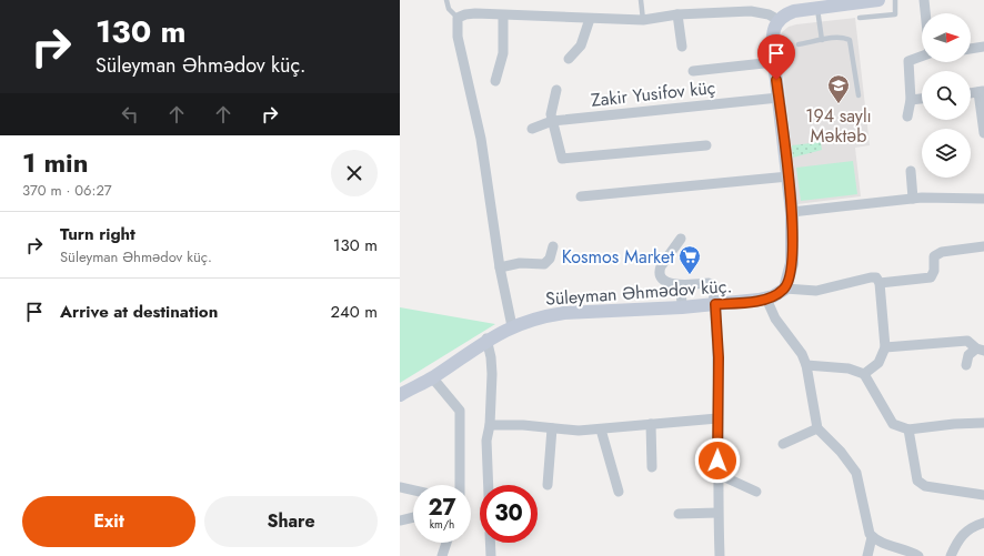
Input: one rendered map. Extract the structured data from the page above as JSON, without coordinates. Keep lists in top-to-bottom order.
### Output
{
  "streets": {
    "street": ["Zakir Yusifov küç", "Süleyman Əhmədov küç."]
  },
  "places": {
    "school or university": ["194 saylı Məktəb"],
    "supermarket": ["Kosmos Market"]
  },
  "north": "right",
  "page": {
    "turn": ["130 m", "Süleyman Əhmədov küç."],
    "heading": ["1 min", "370 m · 06:27"],
    "list": [
      {
        "name": "Turn right",
        "note": "Süleyman Əhmədov küç.",
        "value": "130 m"
      },
      {
        "name": "Arrive at destination",
        "value": "240 m"
      }
    ],
    "speed": "27 km/h",
    "limit": "30",
    "buttons": ["Exit", "Share"]
  }
}
